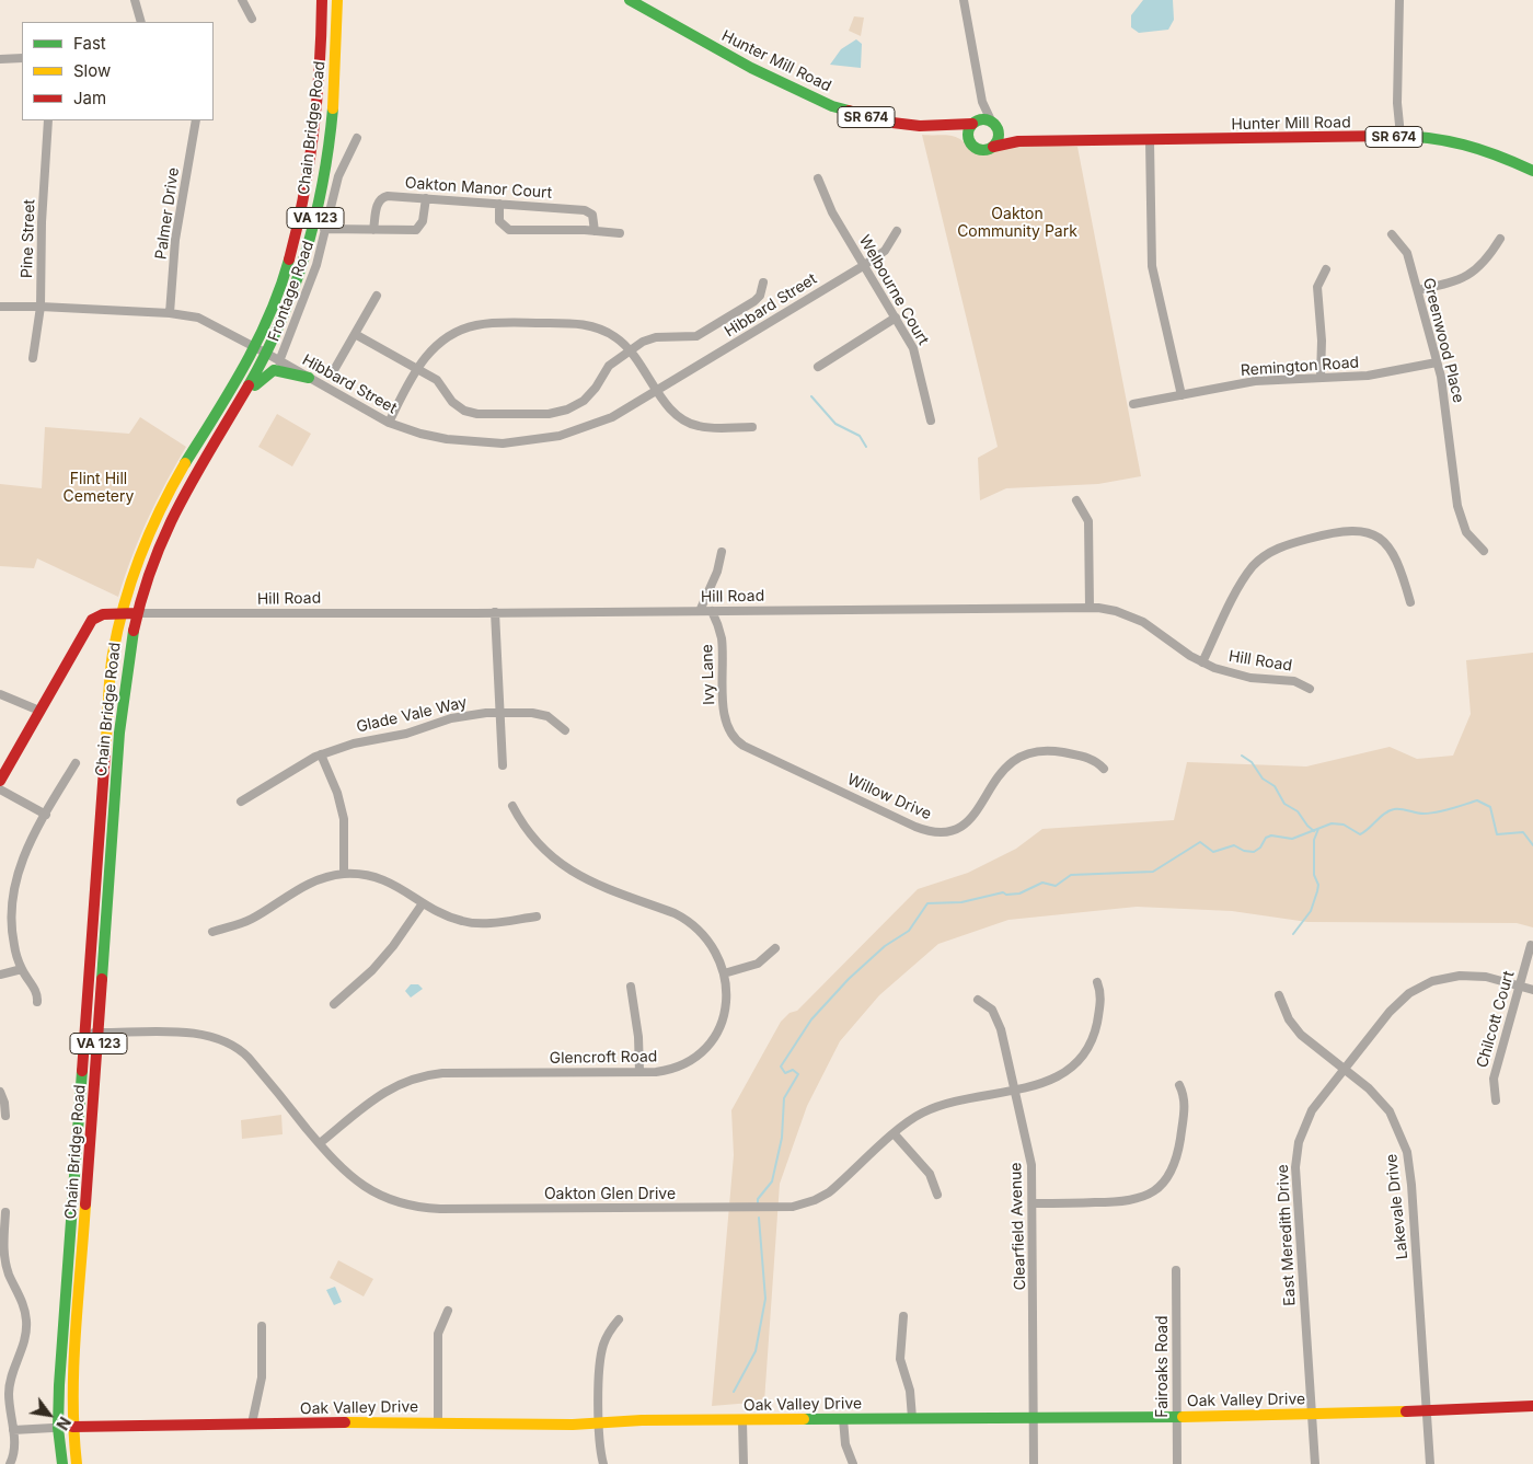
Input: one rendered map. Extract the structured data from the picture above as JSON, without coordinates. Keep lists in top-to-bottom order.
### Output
{
  "streets": {
    "main road": [
      "Hunter Mill Road",
      "SR 674",
      "Chain Bridge Road",
      "VA 123",
      "Oak Valley Drive"
    ],
    "street": [
      "Oakton Manor Court",
      "Palmer Drive",
      "Pine Street",
      "Welbourne Court",
      "Frontage Road",
      "Hibbard Street",
      "Greenwood Place",
      "Remington Road",
      "Hill Road",
      "Ivy Lane",
      "Glade Vale Way",
      "Willow Drive",
      "Chilcott Court",
      "Glencroft Road",
      "Oakton Glen Drive",
      "Lakevale Drive",
      "Clearfield Avenue",
      "East Meredith Drive",
      "Fairoaks Road"
    ]
  },
  "crossings": [
    ["Chain Bridge Road", "Hibbard Street"],
    ["Chain Bridge Road", "Hill Road"],
    ["Chain Bridge Road", "Oakton Glen Drive"],
    ["Chain Bridge Road", "Oak Valley Drive"],
    ["Palmer Drive", "Hibbard Street"],
    ["Pine Street", "Hibbard Street"],
    ["Welbourne Court", "Hibbard Street"],
    ["Frontage Road", "Hibbard Street"],
    ["Greenwood Place", "Remington Road"],
    ["Hill Road", "Ivy Lane"],
    ["Ivy Lane", "Willow Drive"],
    ["Chilcott Court", "East Meredith Drive"],
    ["Glencroft Road", "Oakton Glen Drive"],
    ["Oakton Glen Drive", "Clearfield Avenue"],
    ["Lakevale Drive", "East Meredith Drive"],
    ["Lakevale Drive", "Oak Valley Drive"],
    ["Clearfield Avenue", "Oak Valley Drive"],
    ["East Meredith Drive", "Oak Valley Drive"],
    ["Fairoaks Road", "Oak Valley Drive"]
  ],
  "parks": ["Oakton Community Park", "Flint Hill Cemetery"],
  "legend": ["Fast", "Slow", "Jam"],
  "north": "bottom right"
}
